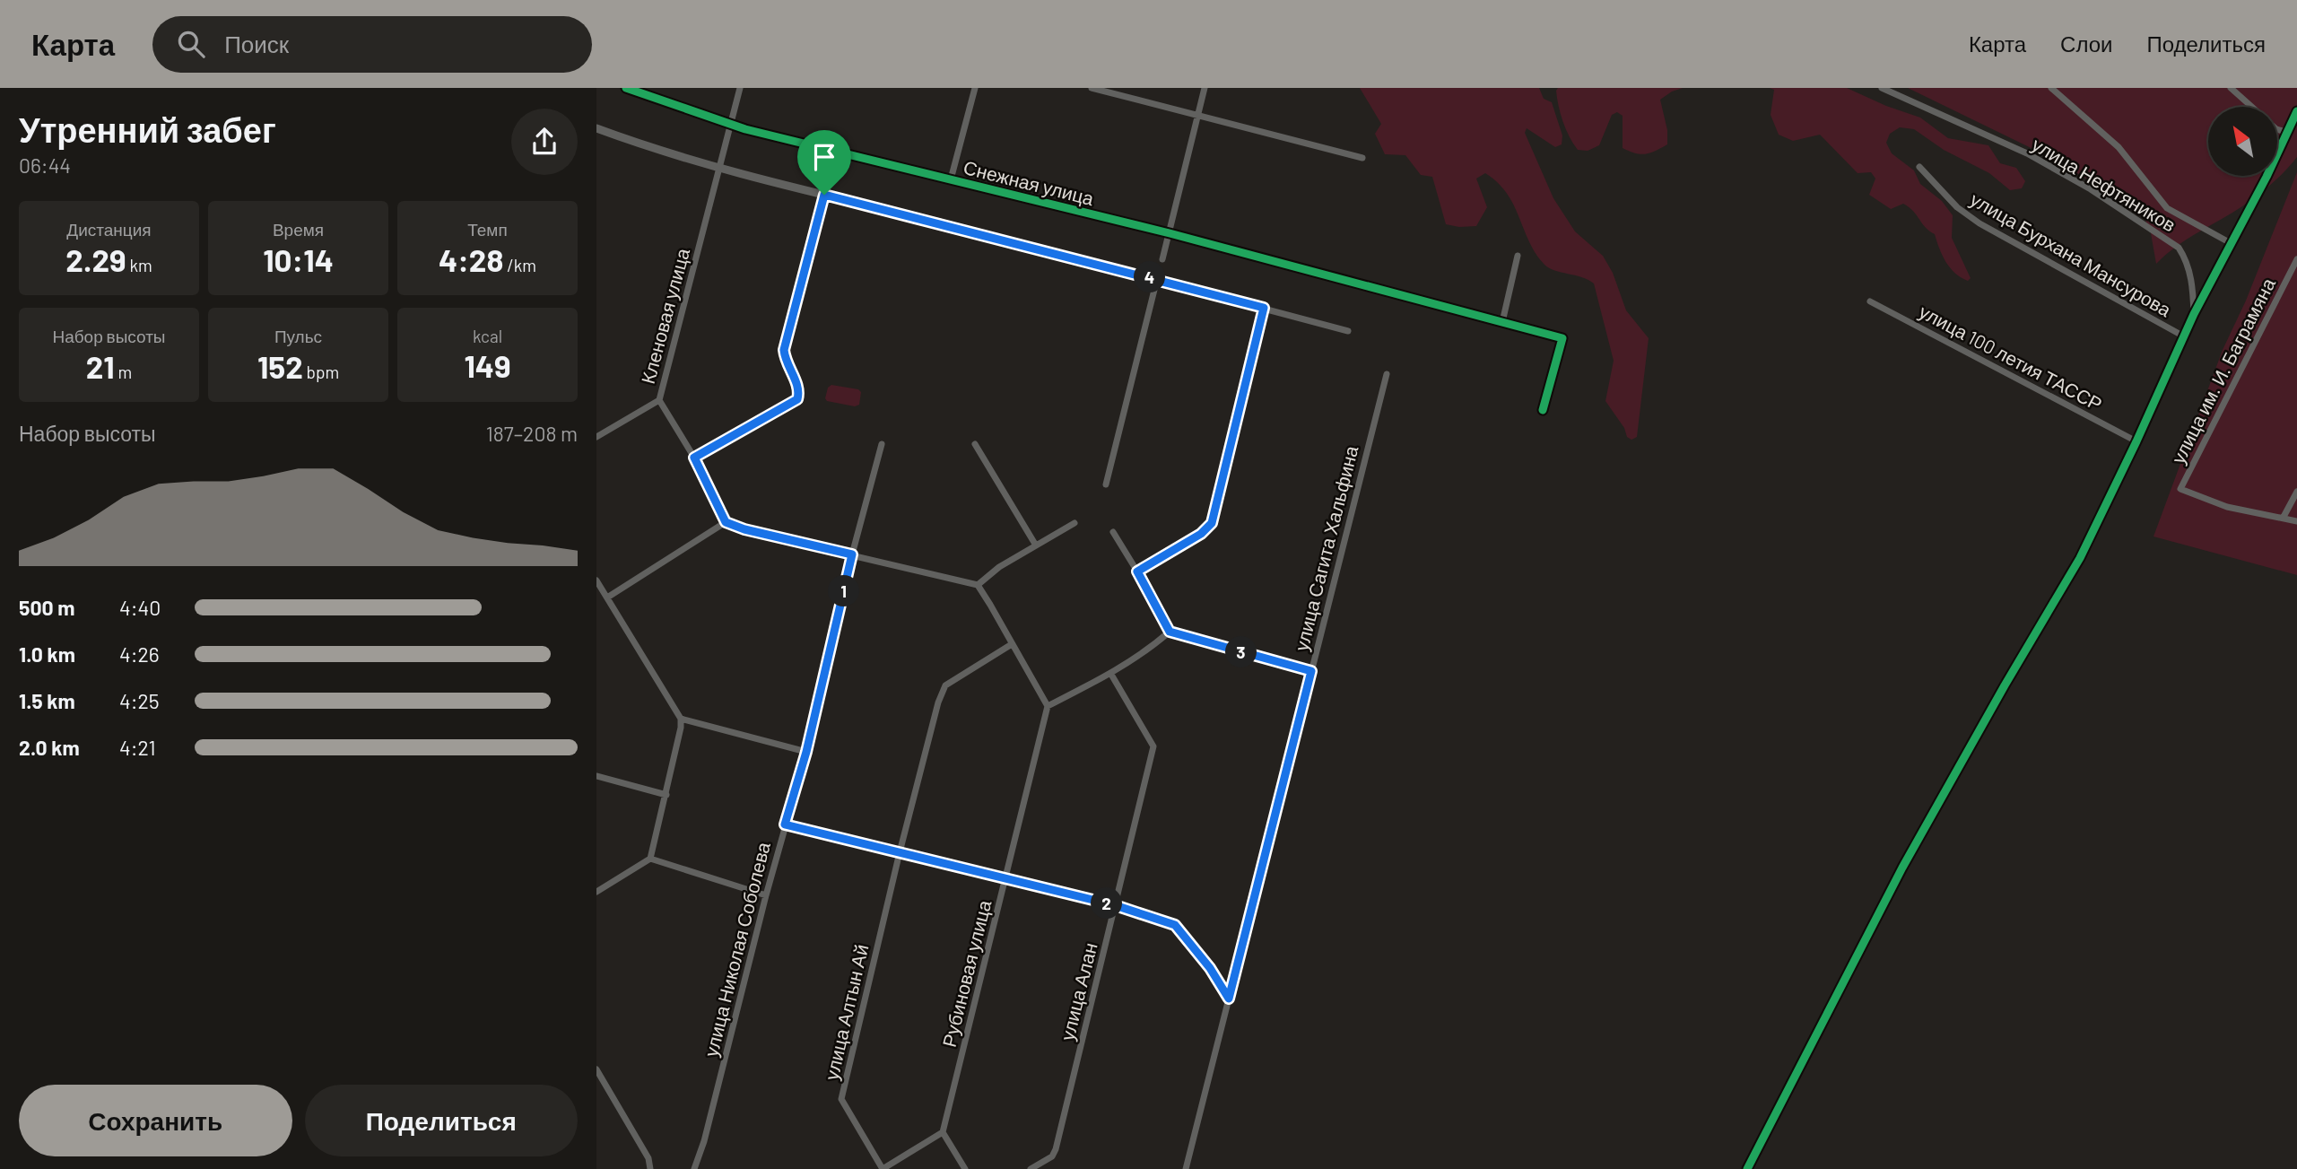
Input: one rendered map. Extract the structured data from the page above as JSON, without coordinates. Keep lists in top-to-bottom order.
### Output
{
  "streets": {
    "street": [
      "Снежная улица",
      "улица Нефтяников",
      "улица Бурхана Мансурова",
      "Кленовая улица",
      "улица 100 летия ТАССР",
      "улица им. И. Баграмяна",
      "улица Сагита Хальфина",
      "улица Николая Соболева",
      "Рубиновая улица",
      "улица Алан",
      "улица Алтын Ай"
    ]
  },
  "crossings": [
    ["Снежная улица", "Кленовая улица"]
  ],
  "north": "top left",
  "page": {
    "header": "Карта",
    "search": "Поиск",
    "nav": ["Карта", "Слои", "Поделиться"],
    "heading": ["Утренний забег", "06:44"],
    "stats": [
      ["Дистанция", "2.29 km"],
      ["Время", "10:14"],
      ["Темп", "4:28 /km"],
      ["Набор высоты", "21 m"],
      ["Пульс", "152 bpm"],
      ["kcal", "149"]
    ],
    "pins": [
      "4",
      "1",
      "3",
      "2"
    ],
    "chart": ["Набор высоты", "187–208 m"],
    "list": [
      {
        "name": "500 m",
        "note": "4:40"
      },
      {
        "name": "1.0 km",
        "note": "4:26"
      },
      {
        "name": "1.5 km",
        "note": "4:25"
      },
      {
        "name": "2.0 km",
        "note": "4:21"
      }
    ],
    "buttons": ["Сохранить", "Поделиться"]
  }
}
